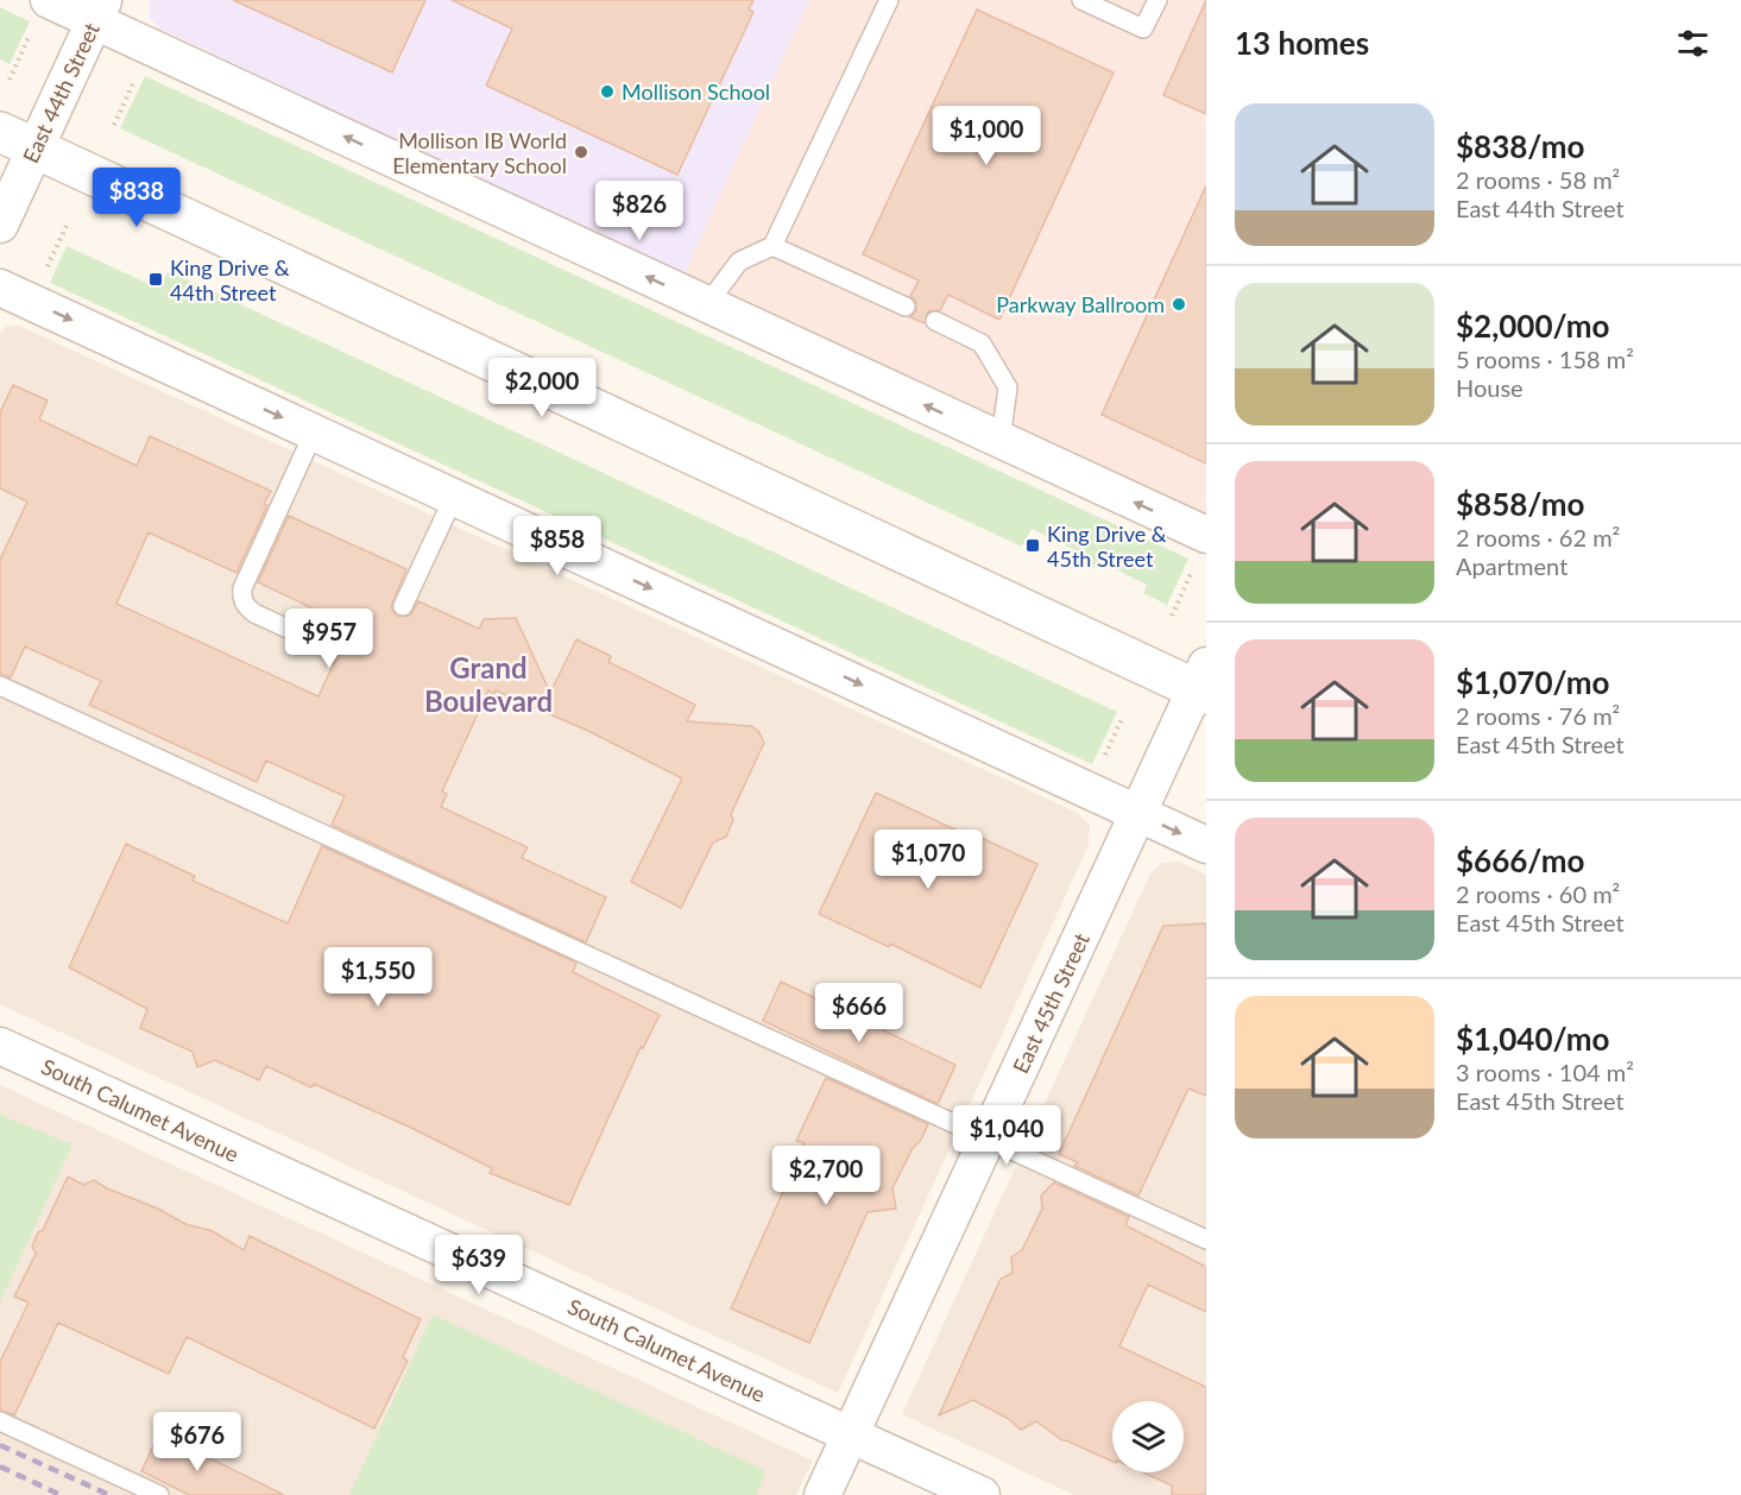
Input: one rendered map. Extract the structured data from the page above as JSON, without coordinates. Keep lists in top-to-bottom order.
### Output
{
  "streets": {
    "street": ["East 44th Street", "East 45th Street", "South Calumet Avenue"]
  },
  "crossings": [
    ["East 45th Street", "South Calumet Avenue"]
  ],
  "districts": ["Grand Boulevard"],
  "places": {
    "other": ["Mollison School", "Mollison IB World Elementary School", "Parkway Ballroom"],
    "transit": ["King Drive & 44th Street", "King Drive & 45th Street"]
  },
  "page": {
    "heading": "13 homes",
    "list": [
      {
        "name": "$838/mo",
        "note": "2 rooms · 58 m² · East 44th Street"
      },
      {
        "name": "$2,000/mo",
        "note": "5 rooms · 158 m² · House"
      },
      {
        "name": "$858/mo",
        "note": "2 rooms · 62 m² · Apartment"
      },
      {
        "name": "$1,070/mo",
        "note": "2 rooms · 76 m² · East 45th Street"
      },
      {
        "name": "$666/mo",
        "note": "2 rooms · 60 m² · East 45th Street"
      },
      {
        "name": "$1,040/mo",
        "note": "3 rooms · 104 m² · East 45th Street"
      }
    ],
    "price": [
      "$1,000",
      "$838",
      "$826",
      "$2,000",
      "$858",
      "$957",
      "$1,070",
      "$1,550",
      "$666",
      "$1,040",
      "$2,700",
      "$639",
      "$676"
    ]
  }
}
